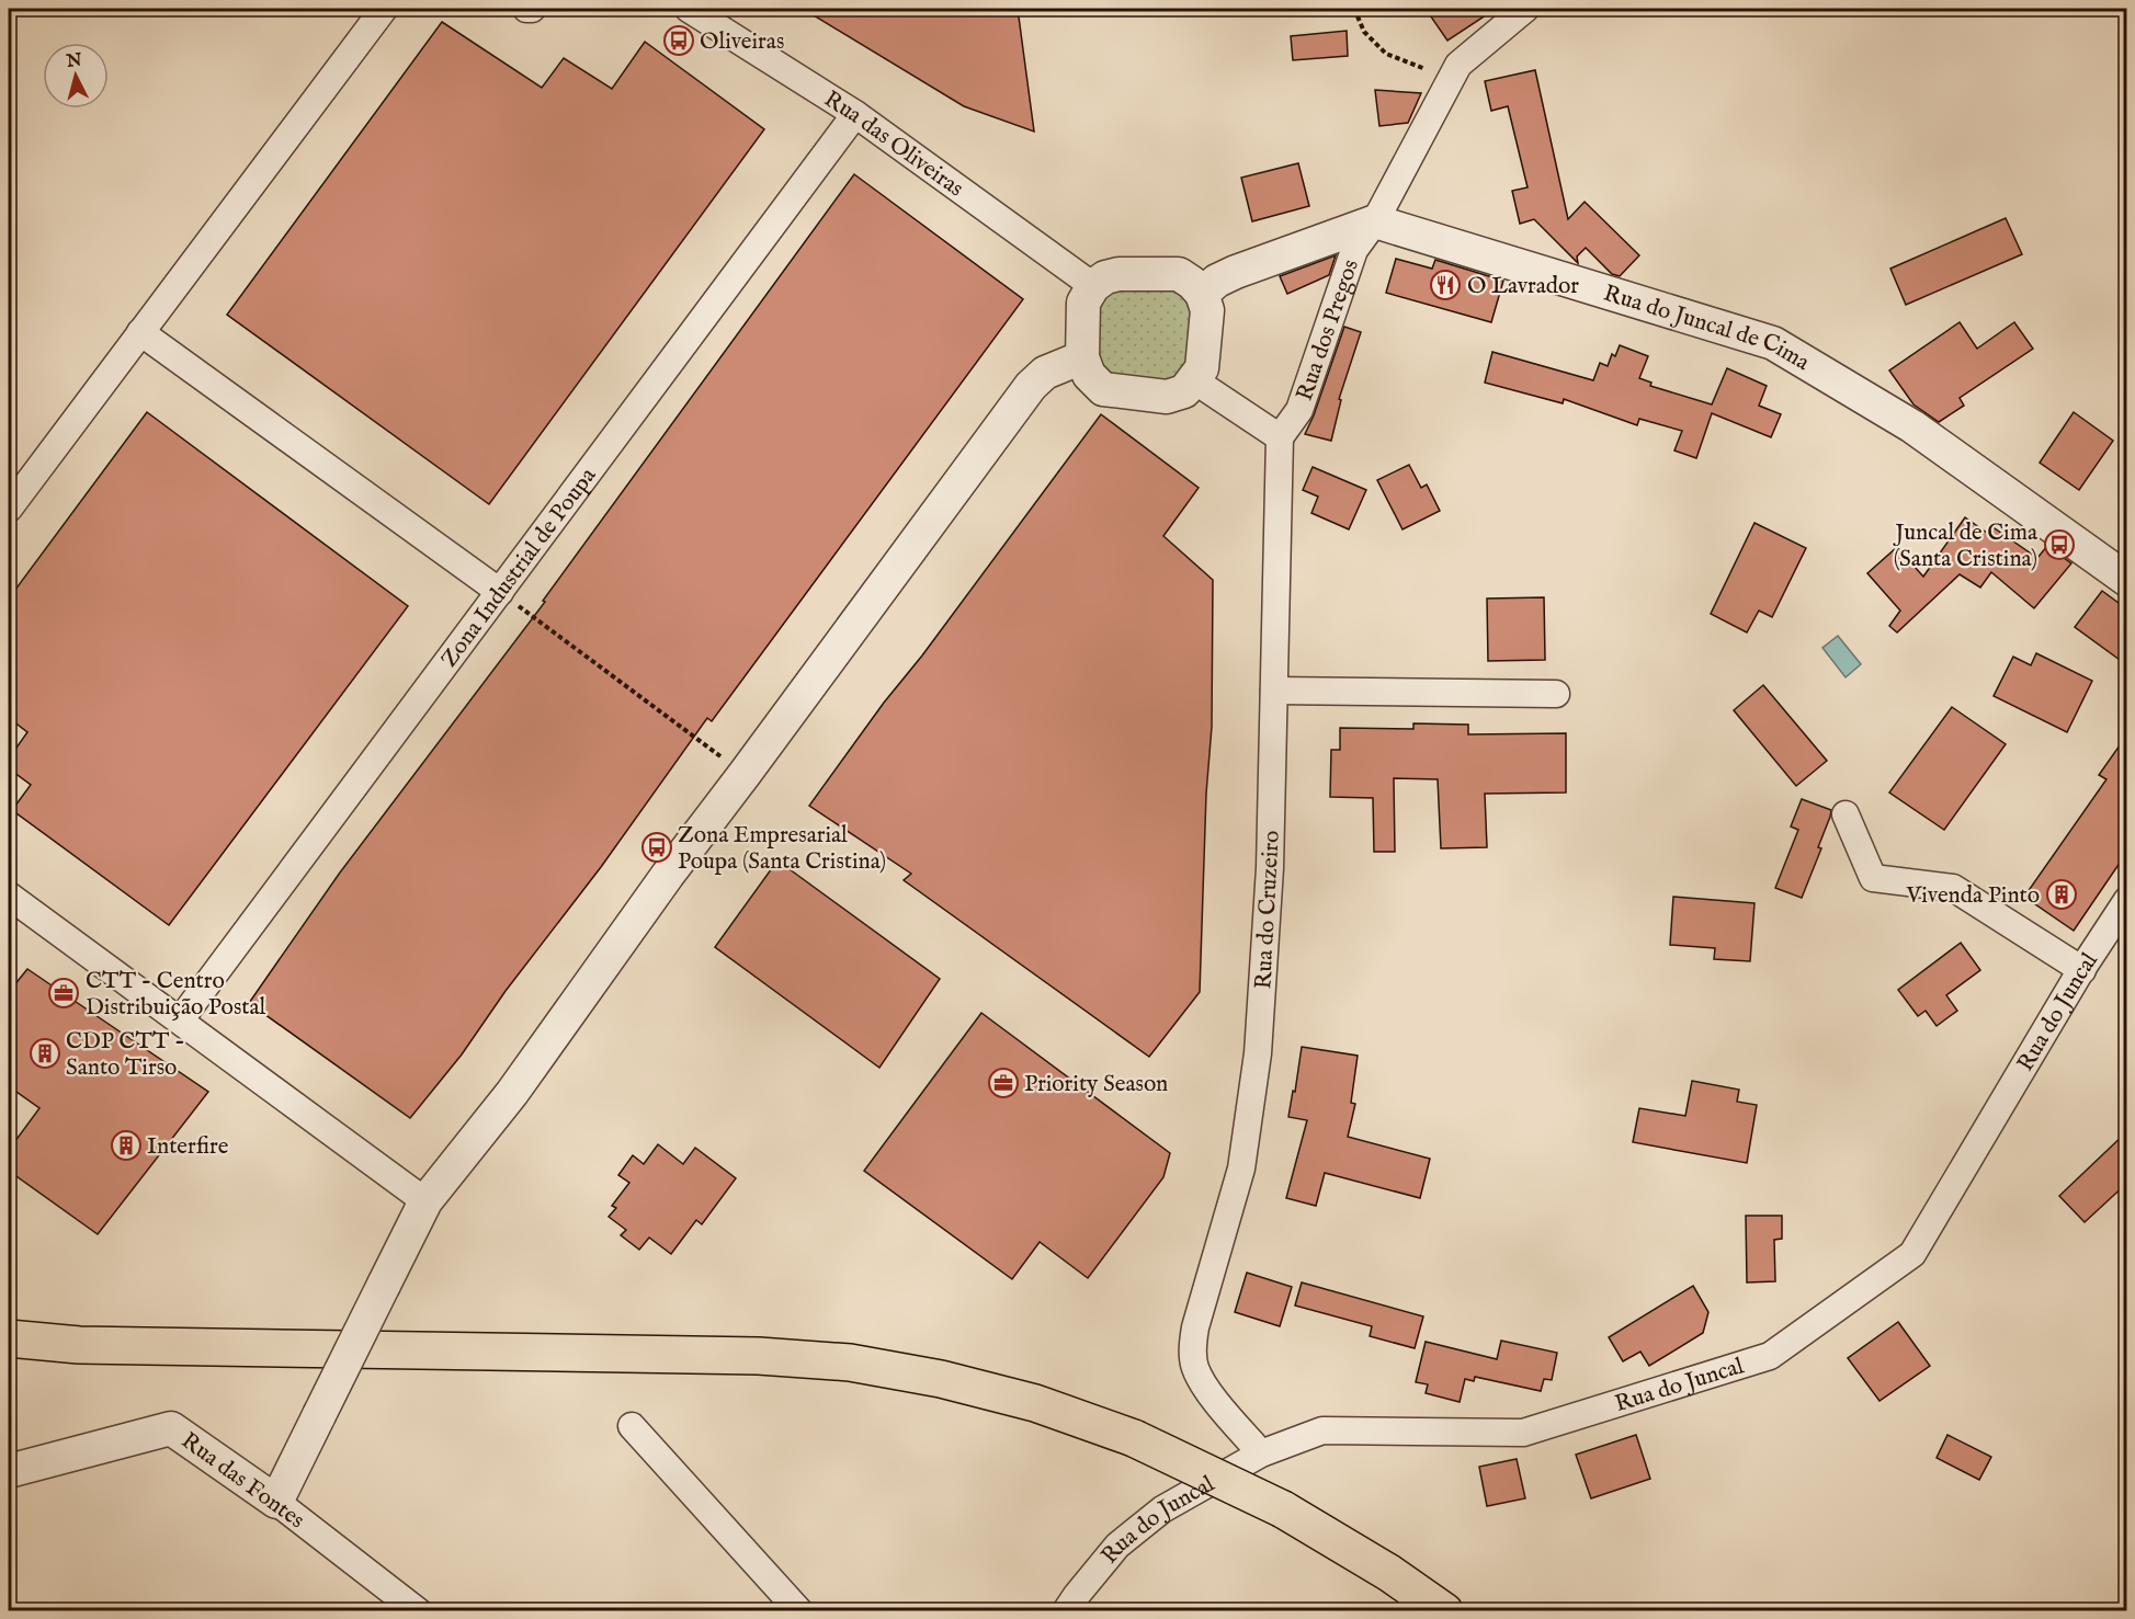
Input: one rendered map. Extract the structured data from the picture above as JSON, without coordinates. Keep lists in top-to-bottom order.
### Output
{
  "streets": {
    "street": [
      "Rua das Oliveiras",
      "Rua dos Pregos",
      "Rua do Juncal de Cima",
      "Zona Industrial de Poupa",
      "Rua do Cruzeiro",
      "Rua do Juncal",
      "Rua das Fontes"
    ]
  },
  "crossings": [
    ["Rua das Oliveiras", "Zona Industrial de Poupa"],
    ["Rua dos Pregos", "Rua do Juncal de Cima"],
    ["Rua dos Pregos", "Rua do Cruzeiro"],
    ["Rua do Cruzeiro", "Rua do Juncal"]
  ],
  "places": {
    "bus stop": ["Oliveiras", "Juncal de Cima (Santa Cristina)", "Zona Empresarial Poupa (Santa Cristina)"],
    "restaurant": ["O Lavrador"],
    "building": ["Vivenda Pinto", "CDP CTT - Santo Tirso", "Interfire"],
    "office": ["CTT - Centro Distribuição Postal", "Priority Season"]
  },
  "north": "top"
}
